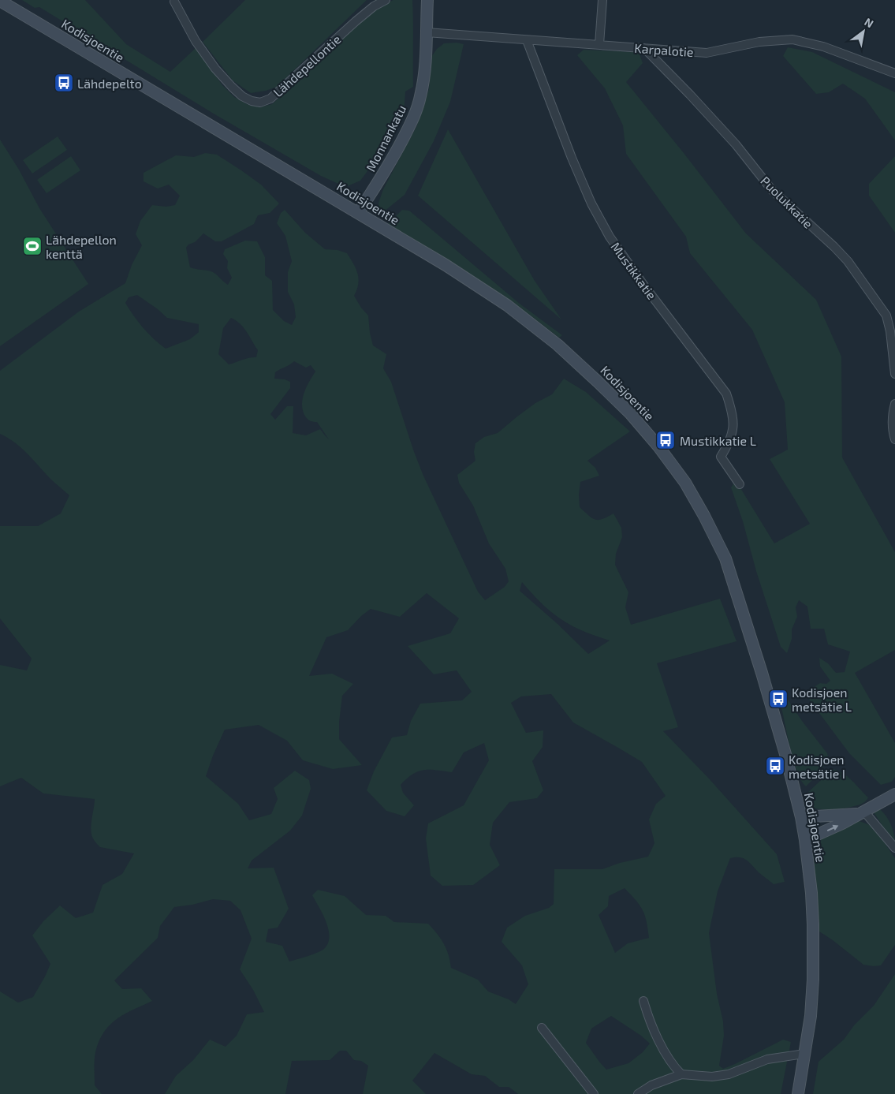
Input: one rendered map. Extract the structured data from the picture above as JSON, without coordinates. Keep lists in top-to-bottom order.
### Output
{
  "streets": {
    "street": [
      "Kodisjoentie",
      "Karpalotie",
      "Lähdepellontie",
      "Monnankatu",
      "Puolukkatie",
      "Mustikkatie"
    ]
  },
  "crossings": [
    ["Kodisjoentie", "Monnankatu"],
    ["Karpalotie", "Monnankatu"],
    ["Karpalotie", "Puolukkatie"],
    ["Karpalotie", "Mustikkatie"]
  ],
  "places": {
    "bus stop": [
      "Lähdepelto",
      "Mustikkatie L",
      "Kodisjoen metsätie L",
      "Kodisjoen metsätie I"
    ],
    "sports": ["Lähdepellon kenttä"]
  },
  "north": "top right"
}
